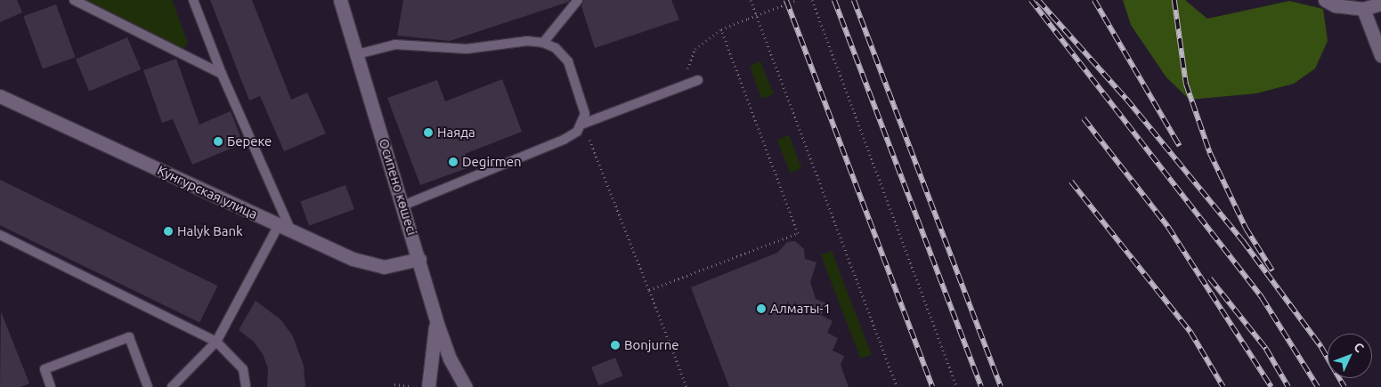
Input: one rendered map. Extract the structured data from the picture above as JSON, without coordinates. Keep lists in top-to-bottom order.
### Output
{
  "streets": {
    "street": ["Осипено көшесі", "Кунгурская улица"]
  },
  "crossings": [
    ["Осипено көшесі", "Кунгурская улица"]
  ],
  "places": [
    "Наяда",
    "Береке",
    "Degirmen",
    "Halyk Bank",
    "Алматы-1",
    "Bonjurne"
  ],
  "north": "top right"
}
